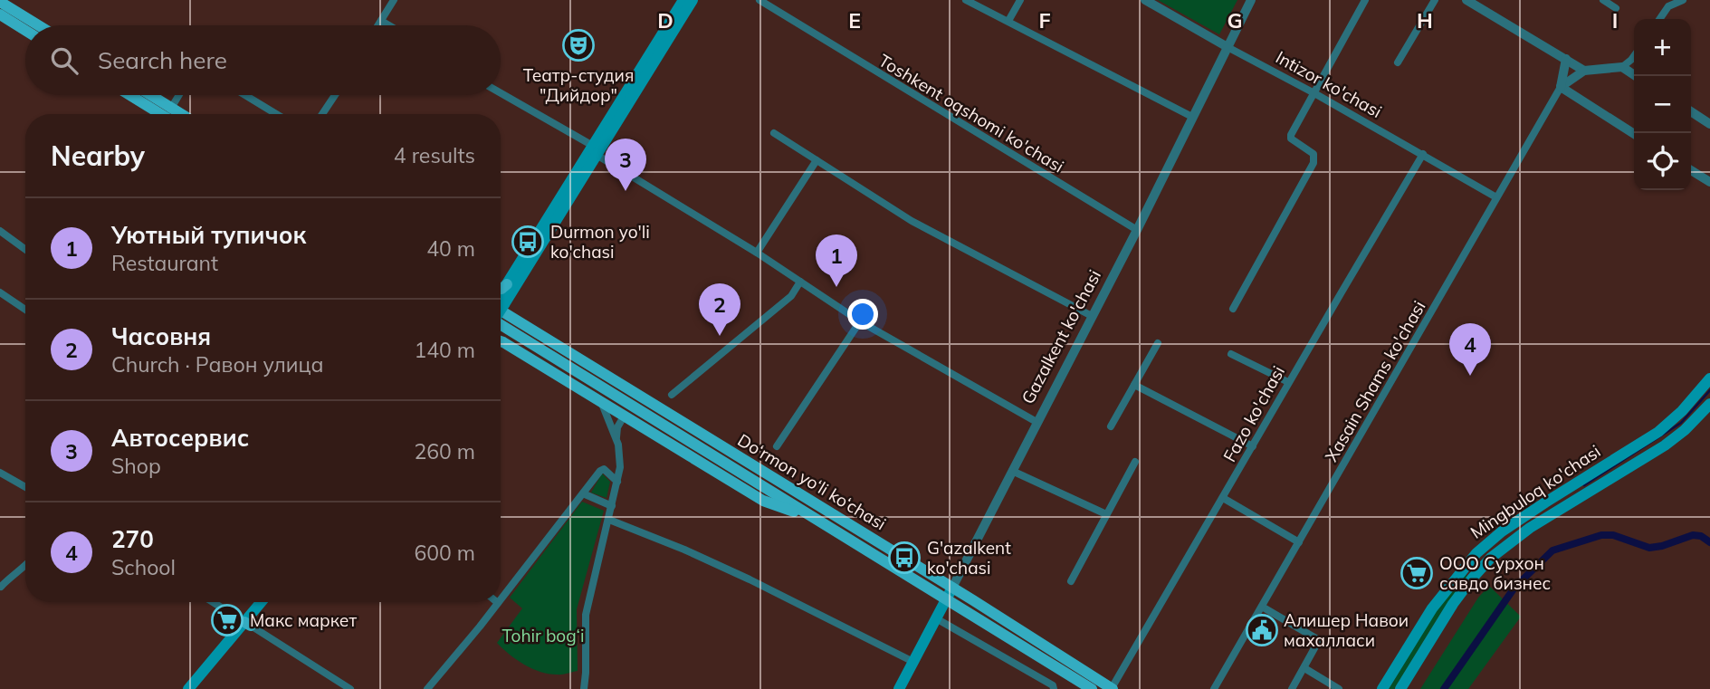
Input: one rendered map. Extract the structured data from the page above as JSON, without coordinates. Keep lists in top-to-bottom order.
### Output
{
  "streets": {
    "main road": ["Gazalkent ko'chasi", "Do‘rmon yo‘li ko‘chasi", "Mingbuloq ko'chasi"],
    "street": [
      "Intizor ko'chasi",
      "Toshkent oqshomi ko'chasi",
      "Xasain Shams ko'chasi",
      "Fazo ko'chasi"
    ]
  },
  "crossings": [
    ["Intizor ko'chasi", "Gazalkent ko'chasi"],
    ["Intizor ko'chasi", "Xasain Shams ko'chasi"],
    ["Intizor ko'chasi", "Fazo ko'chasi"],
    ["Toshkent oqshomi ko'chasi", "Gazalkent ko'chasi"],
    ["Gazalkent ko'chasi", "Do‘rmon yo‘li ko‘chasi"],
    ["Fazo ko'chasi", "Do‘rmon yo‘li ko‘chasi"]
  ],
  "parks": ["Tohir bog‘i"],
  "places": {
    "theatre": ["Театр-студия \"Дийдор\""],
    "bus stop": ["Durmon yo'li ko'chasi", "G'azalkent ko'chasi"],
    "supermarket": ["ООО Сурхон савдо бизнес", "Макс маркет"],
    "public building": ["Алишер Навои махалласи"]
  },
  "page": {
    "map_buttons": ["+", "−"],
    "search": "Search here",
    "heading": ["Nearby", "4 results"],
    "pins": [
      "3",
      "1",
      "2",
      "4"
    ],
    "list": [
      {
        "mark": "1",
        "name": "Уютный тупичок",
        "note": "Restaurant",
        "value": "40 m"
      },
      {
        "mark": "2",
        "name": "Часовня",
        "note": "Church · Равон улица",
        "value": "140 m"
      },
      {
        "mark": "3",
        "name": "Автосервис",
        "note": "Shop",
        "value": "260 m"
      },
      {
        "mark": "4",
        "name": "270",
        "note": "School",
        "value": "600 m"
      }
    ]
  },
  "grid": {
    "columns": [
      "D",
      "E",
      "F",
      "G",
      "H",
      "I"
    ]
  }
}
